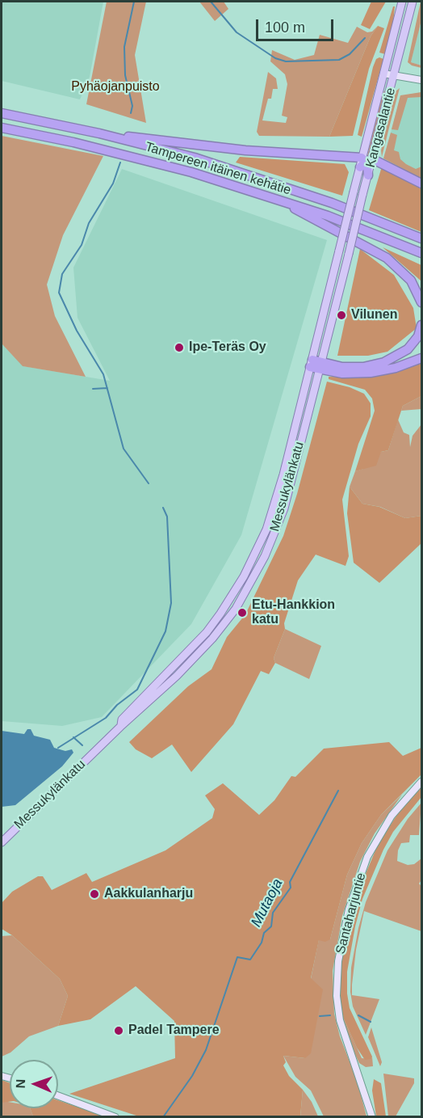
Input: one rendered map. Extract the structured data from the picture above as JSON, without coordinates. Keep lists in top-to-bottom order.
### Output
{
  "streets": {
    "highway": ["Tampereen itäinen kehätie"],
    "main road": ["Kangasalantie", "Messukylänkatu", "Santaharjuntie"]
  },
  "crossings": [
    ["Kangasalantie", "Messukylänkatu"]
  ],
  "water": ["Mutaoja"],
  "parks": ["Pyhäojanpuisto"],
  "places": [
    "Vilunen",
    "Ipe-Teräs Oy",
    "Etu-Hankkion katu",
    "Aakkulanharju",
    "Padel Tampere"
  ],
  "scale_bar": "100 m",
  "north": "left"
}
